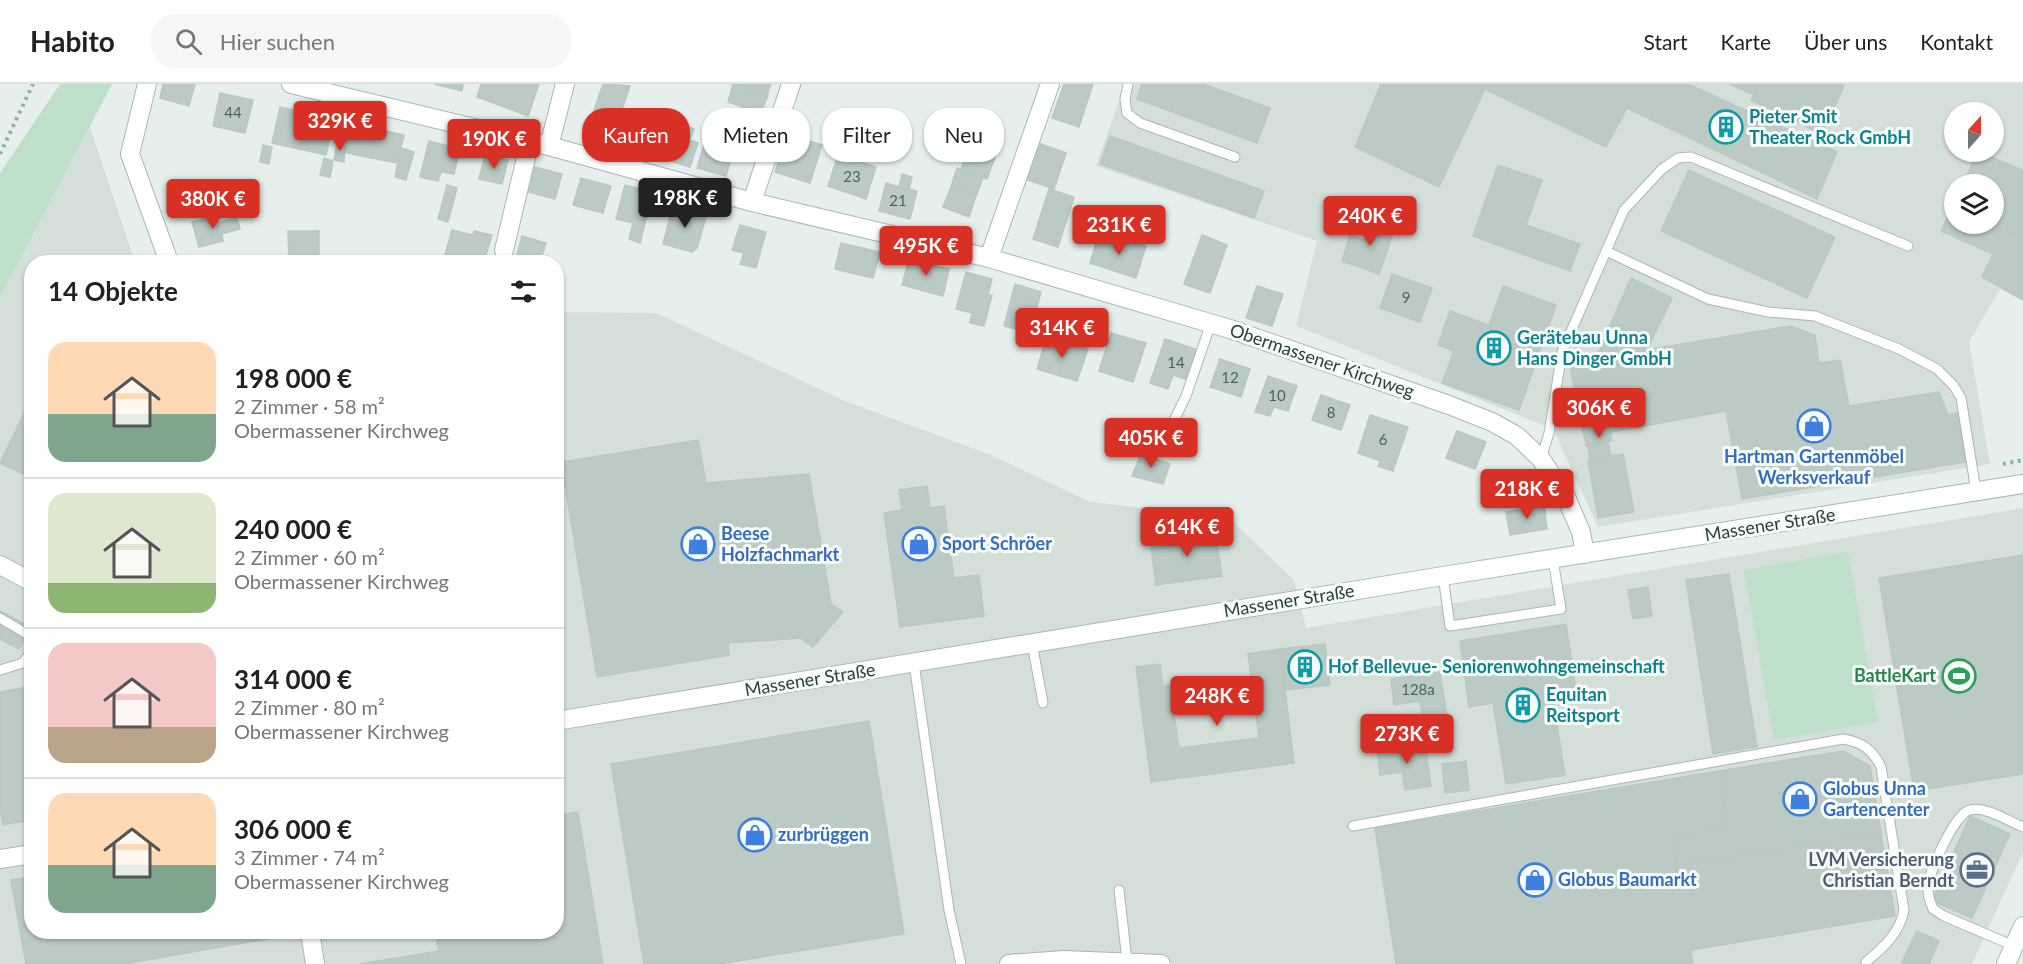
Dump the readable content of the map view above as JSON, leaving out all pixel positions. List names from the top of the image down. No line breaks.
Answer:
{"streets":{"street":["Obermassener Kirchweg","Massener Straße"]},"crossings":[["Obermassener Kirchweg","Massener Straße"]],"places":{"building":["Pieter Smit Theater Rock GmbH","Gerätebau Unna Hans Dinger GmbH","Hof Bellevue- Seniorenwohngemeinschaft","Equitan Reitsport"],"shop":["Hartman Gartenmöbel Werksverkauf","Beese Holzfachmarkt","Sport Schröer","Globus Unna Gartencenter","zurbrüggen","Globus Baumarkt"],"sports":["BattleKart"],"office":["LVM Versicherung Christian Berndt"]},"house_numbers":["44","23","21","9","14","12","10","8","6","128a"],"north":"top","page":{"header":"Habito","search":"Hier suchen","nav":["Start","Karte","Über uns","Kontakt"],"price":["329K €","190K €","198K €","380K €","240K €","231K €","495K €","314K €","306K €","405K €","218K €","614K €","248K €","273K €"],"chip":["Kaufen","Mieten","Filter","Neu"],"heading":"14 Objekte","list":[{"name":"198 000 €","note":"2 Zimmer · 58 m² · Obermassener Kirchweg"},{"name":"240 000 €","note":"2 Zimmer · 60 m² · Obermassener Kirchweg"},{"name":"314 000 €","note":"2 Zimmer · 80 m² · Obermassener Kirchweg"},{"name":"306 000 €","note":"3 Zimmer · 74 m² · Obermassener Kirchweg"}]}}
